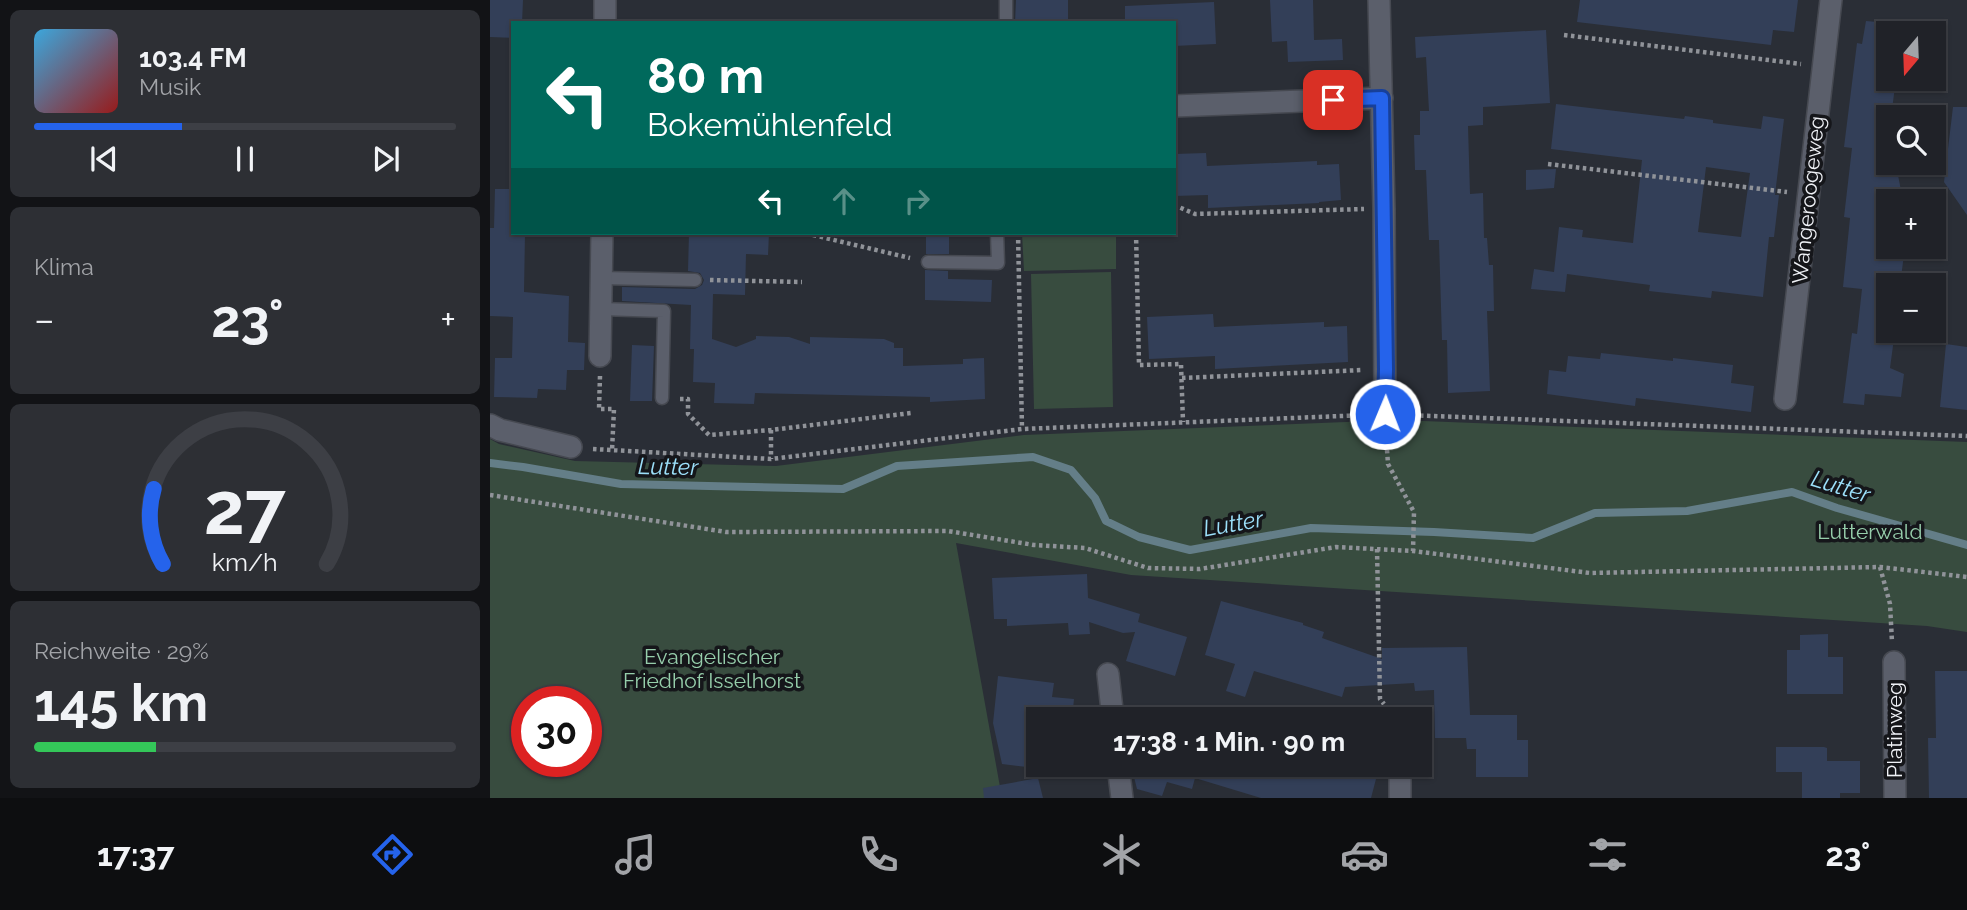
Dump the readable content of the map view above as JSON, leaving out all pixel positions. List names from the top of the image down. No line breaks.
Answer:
{"streets":{"street":["Wangeroogeweg","Platinweg"]},"water":["Lutter"],"parks":["Lutterwald","Evangelischer Friedhof Isselhorst"],"north":"bottom","page":{"map_buttons":["+","−"],"turn":["80 m","Bokemühlenfeld"],"song":["103.4 FM","Musik"],"tile":["Klima",["Reichweite · 29%","145 km"]],"heat":["−","23°","+"],"limit":"30","trip":"17:38 · 1 Min. · 90 m","tabs":["17:37","23°"],"gauge":["27","km/h"]}}
